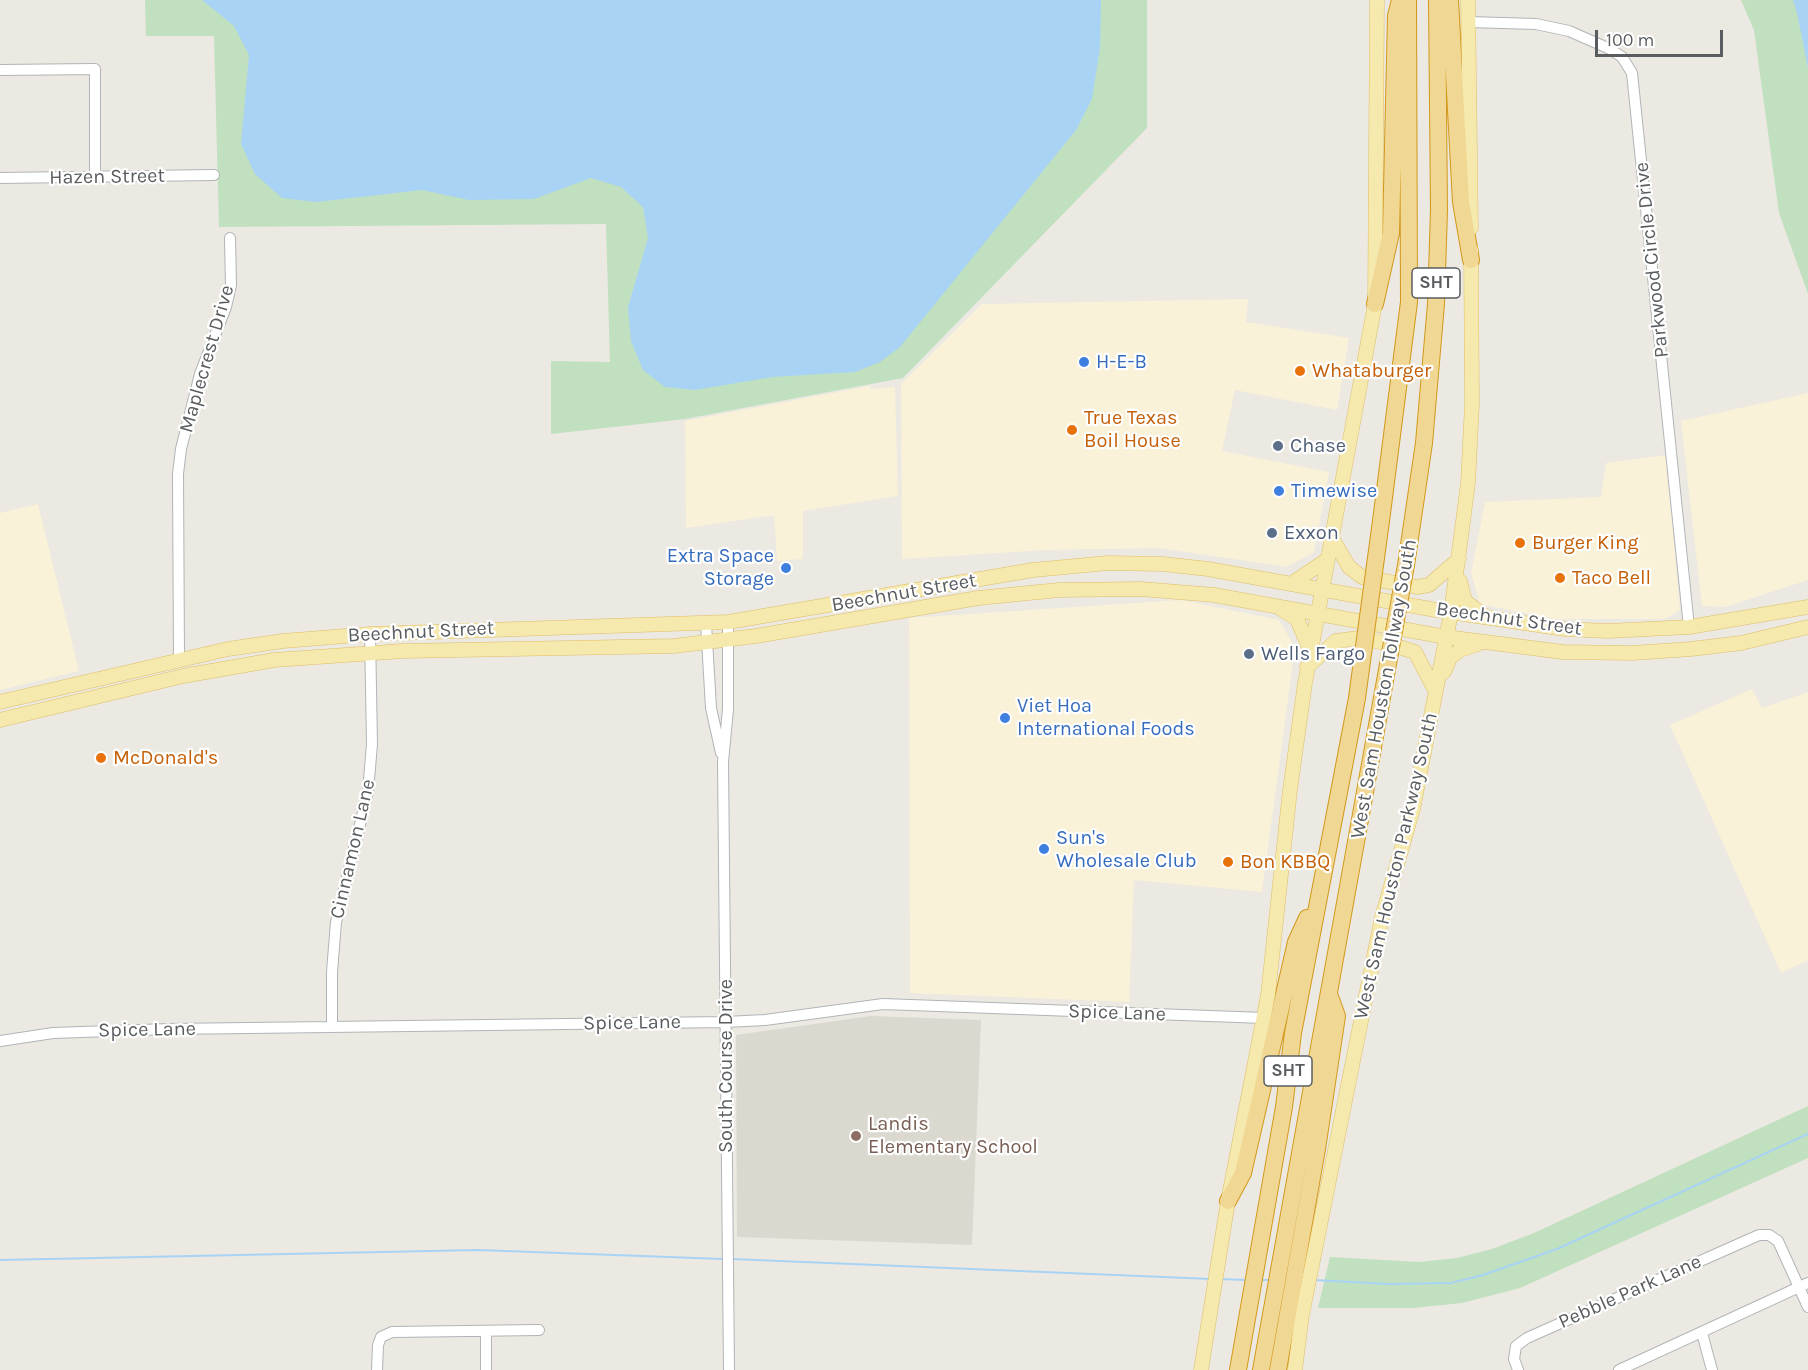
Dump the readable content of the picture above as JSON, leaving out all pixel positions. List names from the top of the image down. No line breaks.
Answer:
{"streets":{"highway":["SHT","West Sam Houston Tollway South"],"main road":["Beechnut Street","West Sam Houston Parkway South"],"street":["Hazen Street","Parkwood Circle Drive","Maplecrest Drive","Cinnamon Lane","Spice Lane","South Course Drive","Pebble Park Lane"]},"crossings":[["Parkwood Circle Drive","Beechnut Street"],["Parkwood Circle Drive","West Sam Houston Parkway South"],["Maplecrest Drive","Beechnut Street"],["Beechnut Street","Cinnamon Lane"],["Beechnut Street","West Sam Houston Parkway South"],["Beechnut Street","South Course Drive"],["Cinnamon Lane","Spice Lane"],["Spice Lane","South Course Drive"]],"places":["H-E-B","Whataburger","True Texas Boil House","Chase","Timewise","Exxon","Burger King","Extra Space Storage","Taco Bell","Wells Fargo","Viet Hoa International Foods","McDonald's","Sun's Wholesale Club","Bon KBBQ","Landis Elementary School"],"scale_bar":"100 m"}
